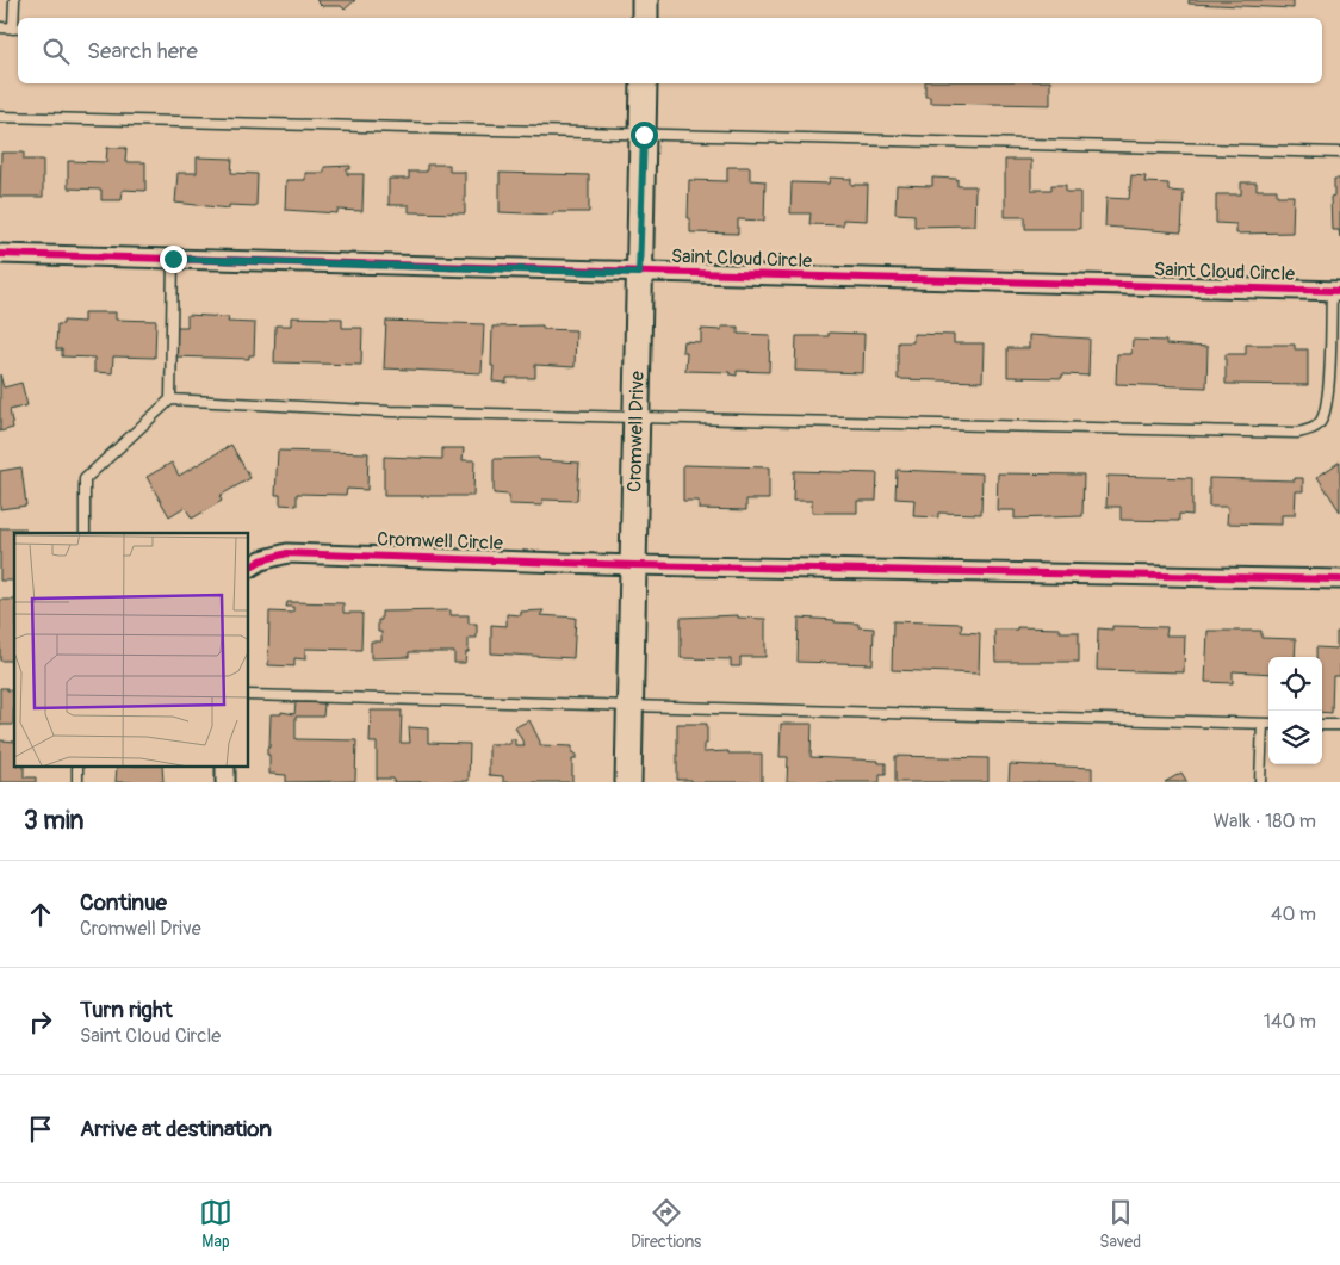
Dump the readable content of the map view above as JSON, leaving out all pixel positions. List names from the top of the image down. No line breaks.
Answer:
{"streets":{"street":["Saint Cloud Circle","Cromwell Drive","Cromwell Circle"]},"crossings":[["Saint Cloud Circle","Cromwell Drive"],["Cromwell Drive","Cromwell Circle"]],"page":{"search":"Search here","heading":["3 min","Walk · 180 m"],"list":[["Continue","Cromwell Drive","40 m"],["Turn right","Saint Cloud Circle","140 m"],"Arrive at destination"],"nav":["Map","Directions","Saved"]}}
